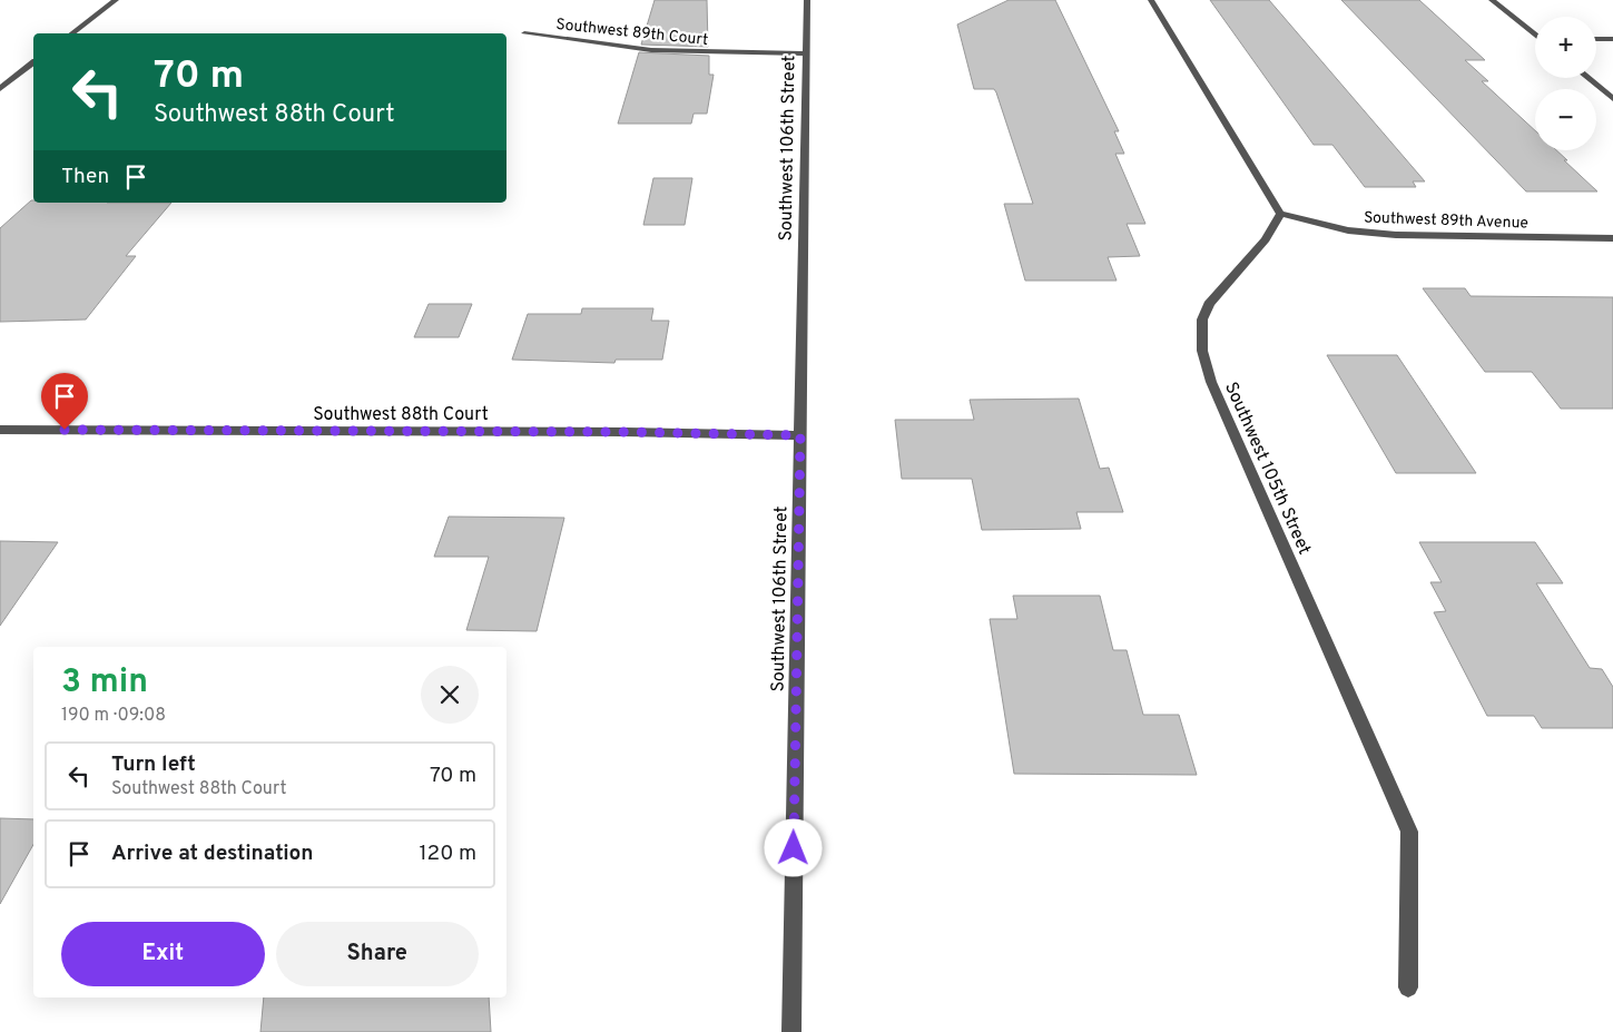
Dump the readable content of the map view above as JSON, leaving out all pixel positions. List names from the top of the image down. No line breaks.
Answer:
{"streets":{"street":["Southwest 89th Court","Southwest 106th Street","Southwest 89th Avenue","Southwest 88th Court","Southwest 105th Street"]},"crossings":[["Southwest 89th Court","Southwest 106th Street"],["Southwest 106th Street","Southwest 88th Court"],["Southwest 89th Avenue","Southwest 105th Street"]],"page":{"map_buttons":["+","−"],"turn":["70 m","Southwest 88th Court"],"then":"Then","heading":["3 min","190 m · 09:08"],"list":[{"name":"Turn left","note":"Southwest 88th Court","value":"70 m"},{"name":"Arrive at destination","value":"120 m"}],"buttons":["Exit","Share"]}}
